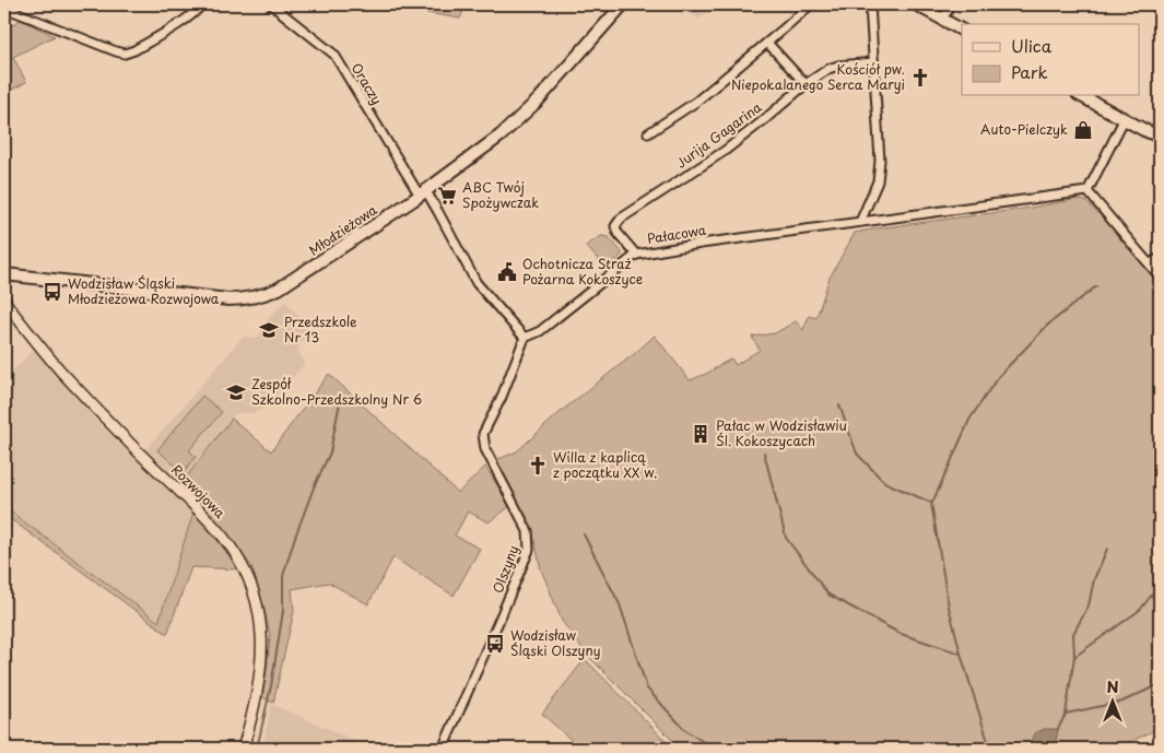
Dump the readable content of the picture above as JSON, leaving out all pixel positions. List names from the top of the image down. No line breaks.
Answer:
{"streets":{"main road":["Młodzieżowa"],"street":["Oraczy","Jurija Gagarina","Pałacowa","Rozwojowa","Olszyny"]},"crossings":[["Oraczy","Młodzieżowa"],["Oraczy","Pałacowa"],["Oraczy","Olszyny"],["Jurija Gagarina","Pałacowa"],["Pałacowa","Olszyny"]],"places":{"church":["Kościół pw. Niepokalanego Serca Maryi","Willa z kaplicą z początku XX w."],"shop":["Auto-Pielczyk"],"supermarket":["ABC Twój Spożywczak"],"public building":["Ochotnicza Straż Pożarna Kokoszyce"],"bus stop":["Wodzisław Śląski Młodzieżowa Rozwojowa","Wodzisław Śląski Olszyny"],"school or university":["Przedszkole Nr 13","Zespół Szkolno-Przedszkolny Nr 6"],"building":["Pałac w Wodzisławiu Śl. Kokoszycach"]},"legend":["Ulica","Park"],"north":"top"}
